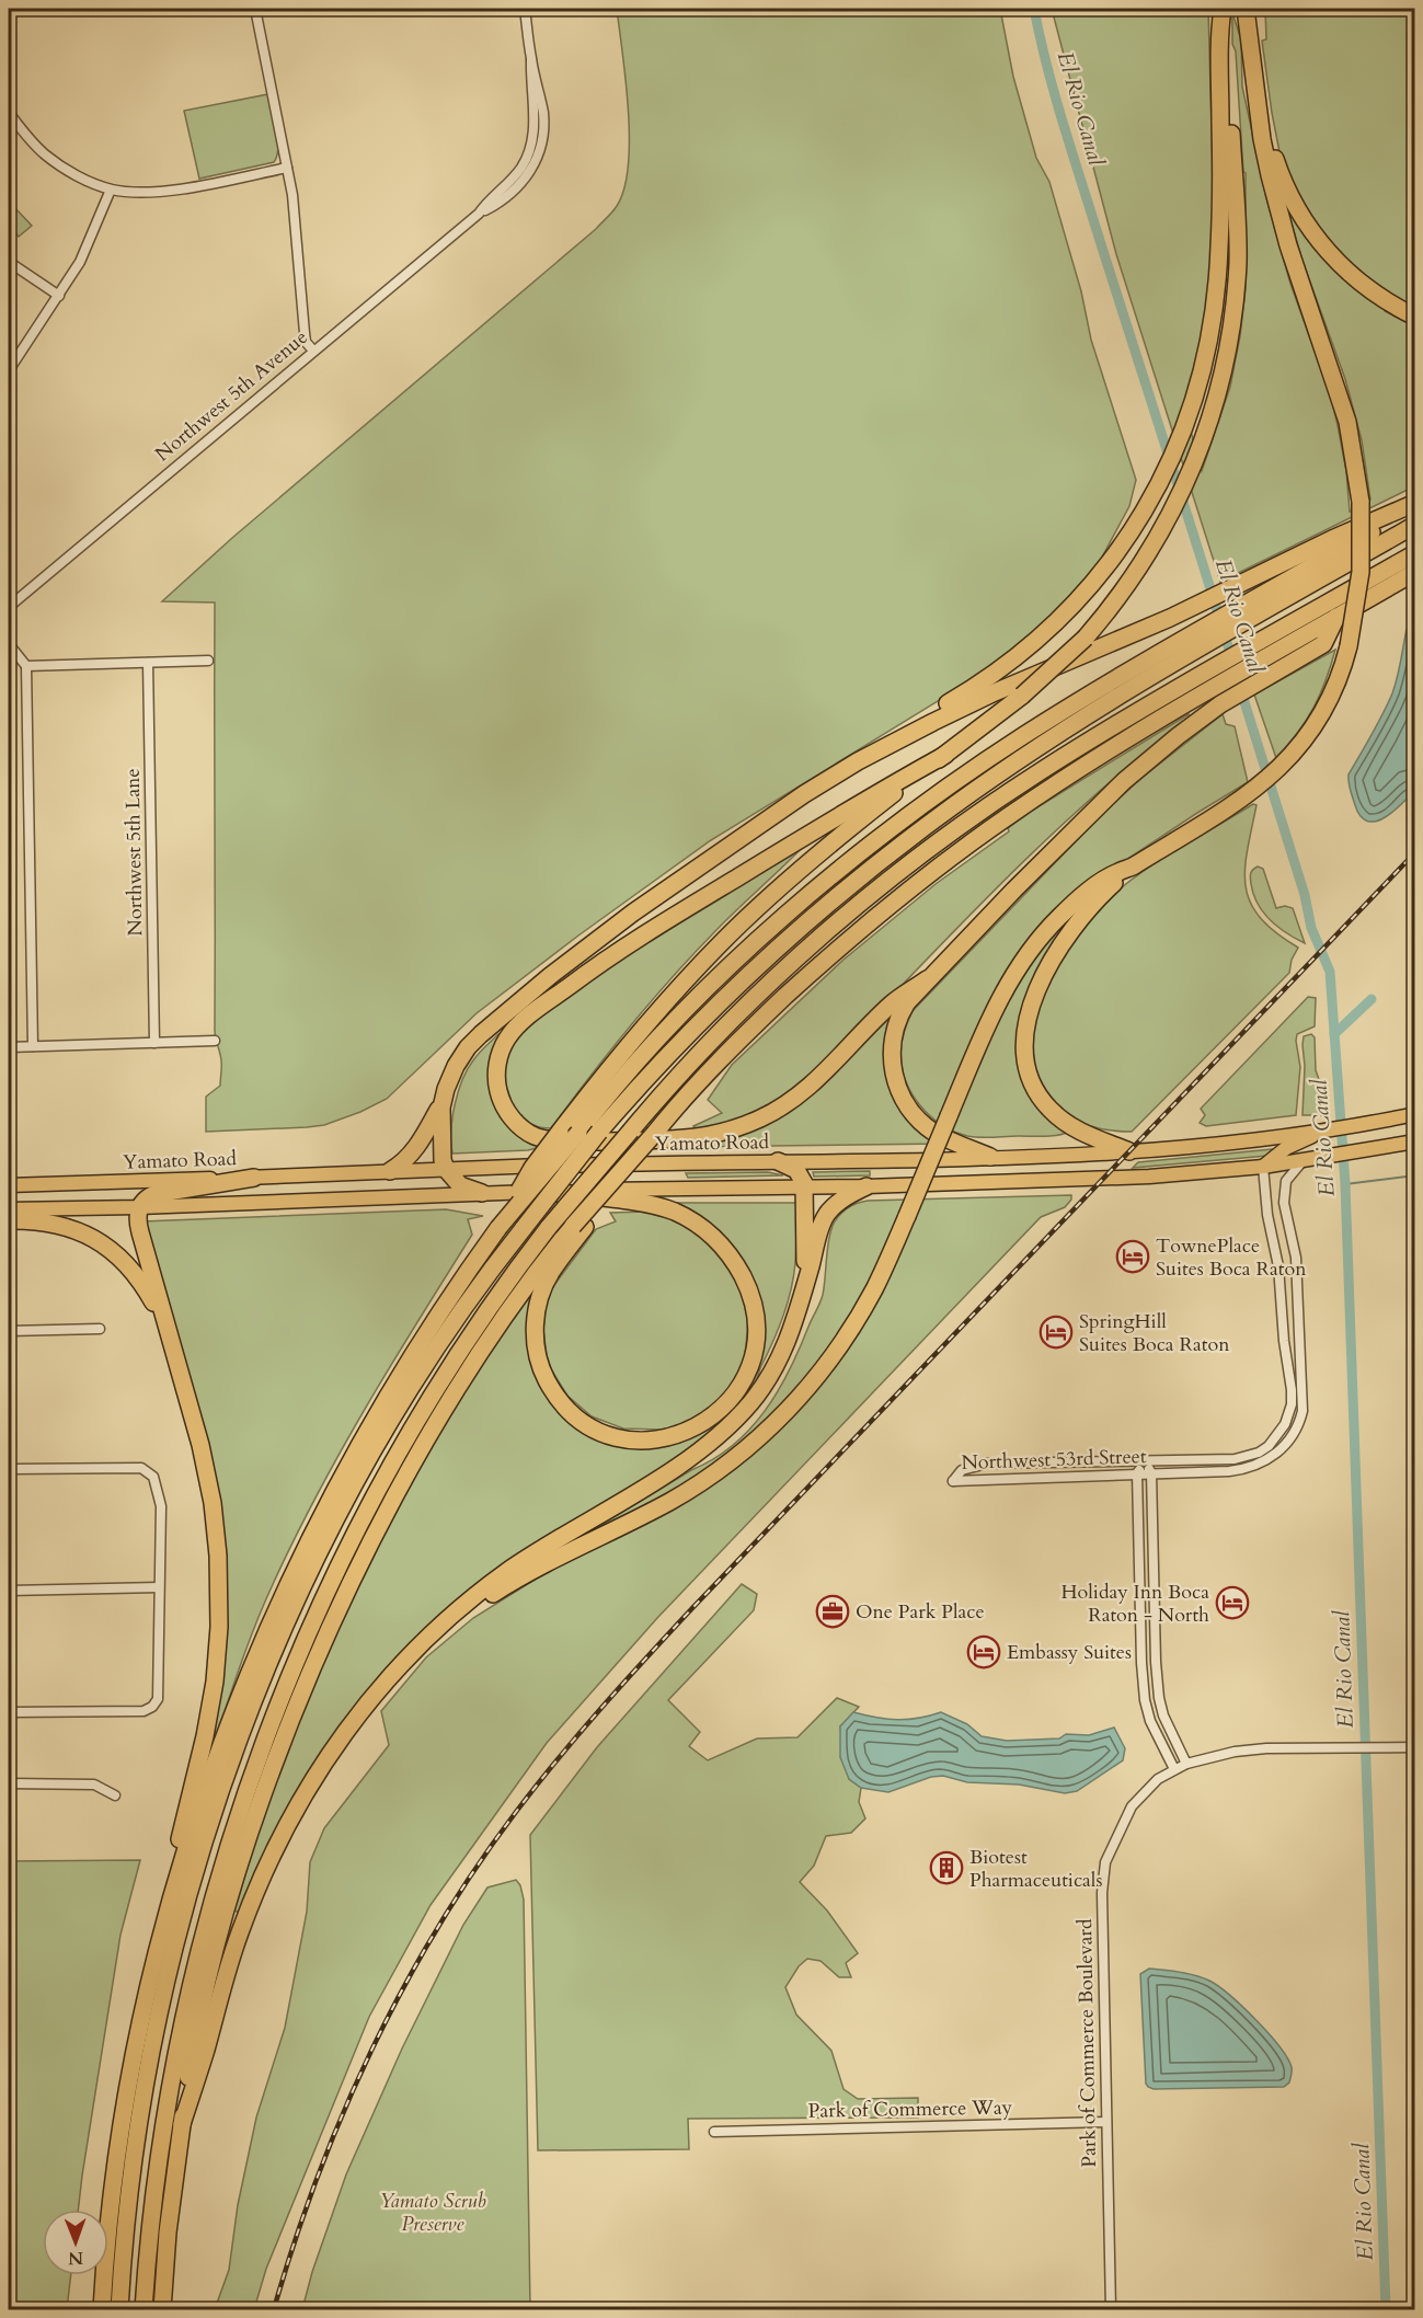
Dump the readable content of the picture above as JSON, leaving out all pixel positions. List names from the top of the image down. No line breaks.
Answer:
{"streets":{"main road":["Yamato Road"],"street":["Northwest 5th Avenue","Northwest 5th Lane","Northwest 53rd Street","Park of Commerce Boulevard","Park of Commerce Way"]},"crossings":[["Park of Commerce Boulevard","Park of Commerce Way"]],"water":["El Rio Canal"],"parks":["Yamato Scrub Preserve"],"places":{"hotel":["TownePlace Suites Boca Raton","SpringHill Suites Boca Raton","Holiday Inn Boca Raton - North","Embassy Suites"],"office":["One Park Place"],"building":["Biotest Pharmaceuticals"]},"north":"bottom"}
